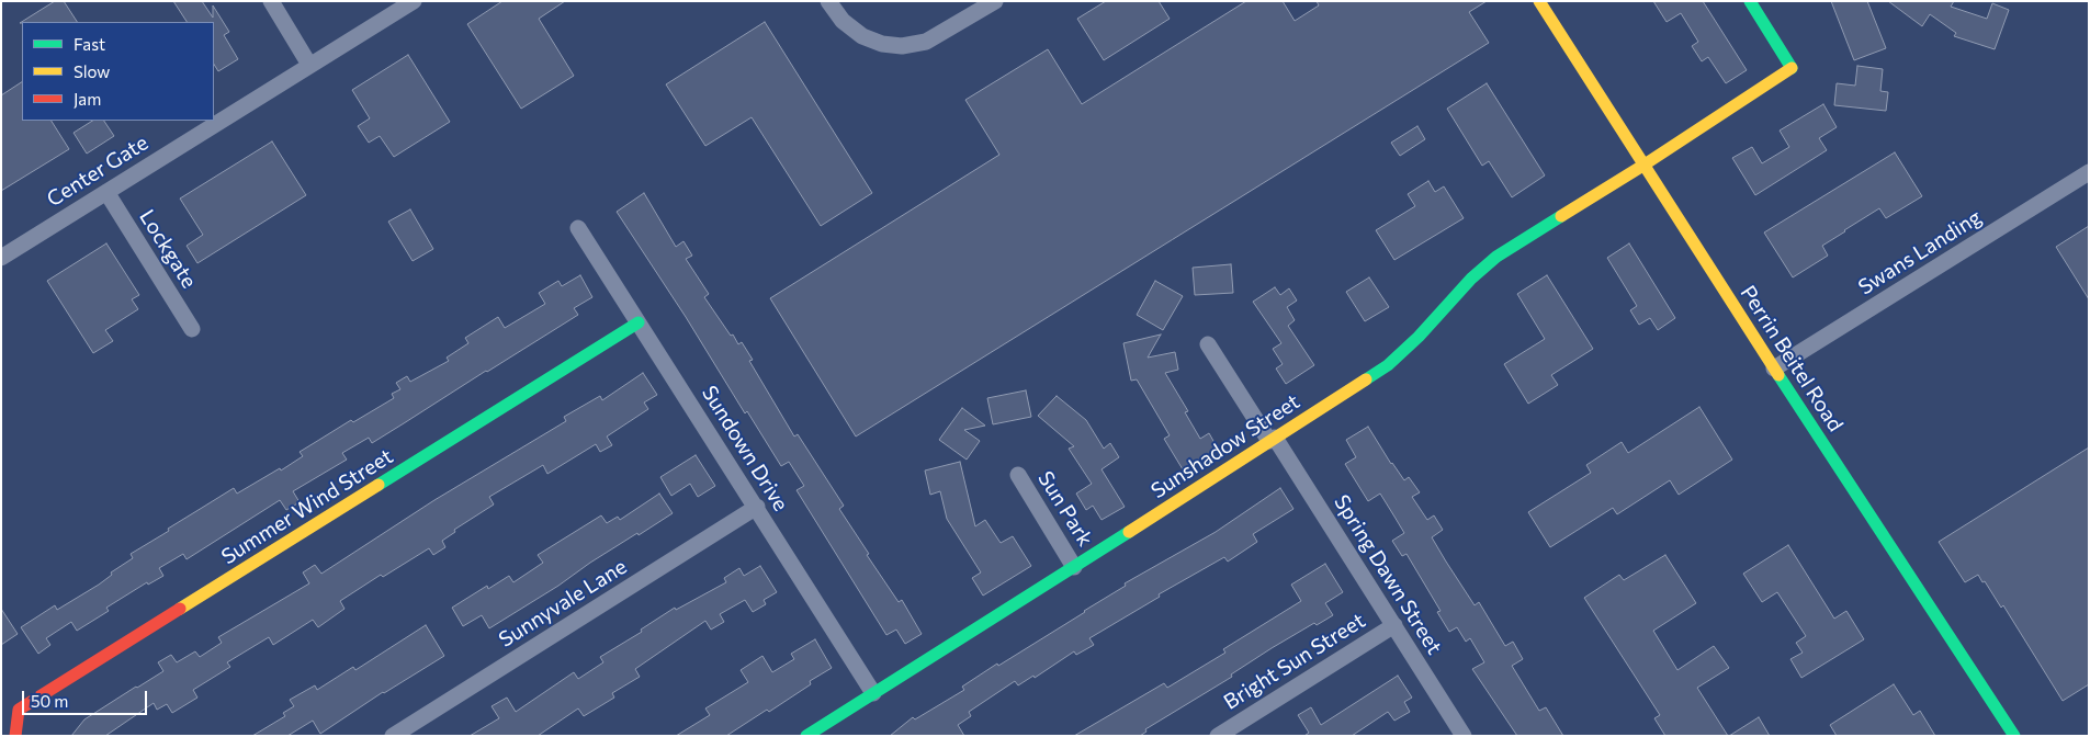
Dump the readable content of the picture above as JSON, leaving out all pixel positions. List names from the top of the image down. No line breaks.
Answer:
{"streets":{"street":["Center Gate","Lockgate","Swans Landing","Perrin Beitel Road","Sunshadow Street","Sundown Drive","Summer Wind Street","Sun Park","Spring Dawn Street","Sunnyvale Lane","Bright Sun Street"]},"crossings":[["Center Gate","Lockgate"],["Swans Landing","Perrin Beitel Road"],["Perrin Beitel Road","Sunshadow Street"],["Sunshadow Street","Sundown Drive"],["Sunshadow Street","Sun Park"],["Sunshadow Street","Spring Dawn Street"],["Sundown Drive","Summer Wind Street"],["Sundown Drive","Sunnyvale Lane"],["Spring Dawn Street","Bright Sun Street"]],"legend":["Fast","Slow","Jam"],"scale_bar":"50 m"}
